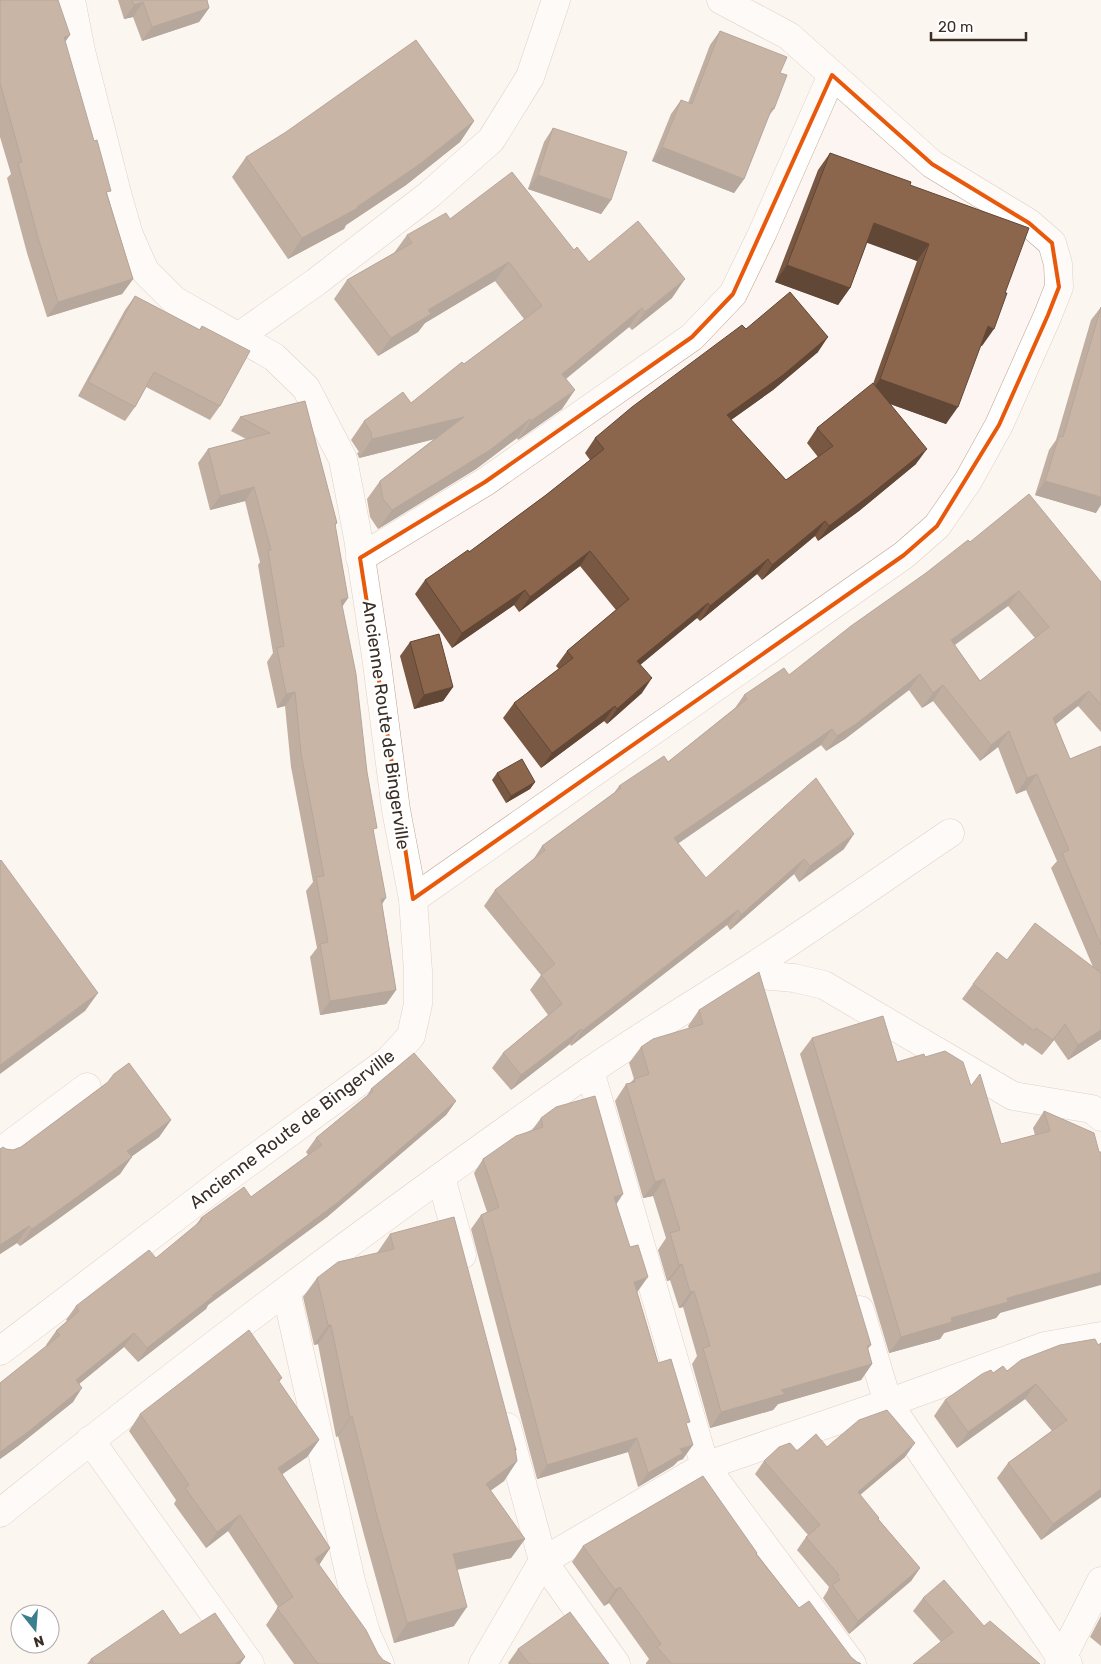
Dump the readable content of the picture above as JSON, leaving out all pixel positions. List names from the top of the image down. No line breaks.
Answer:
{"streets":{"street":["Ancienne Route de Bingerville"]},"scale_bar":"20 m","north":"bottom"}
